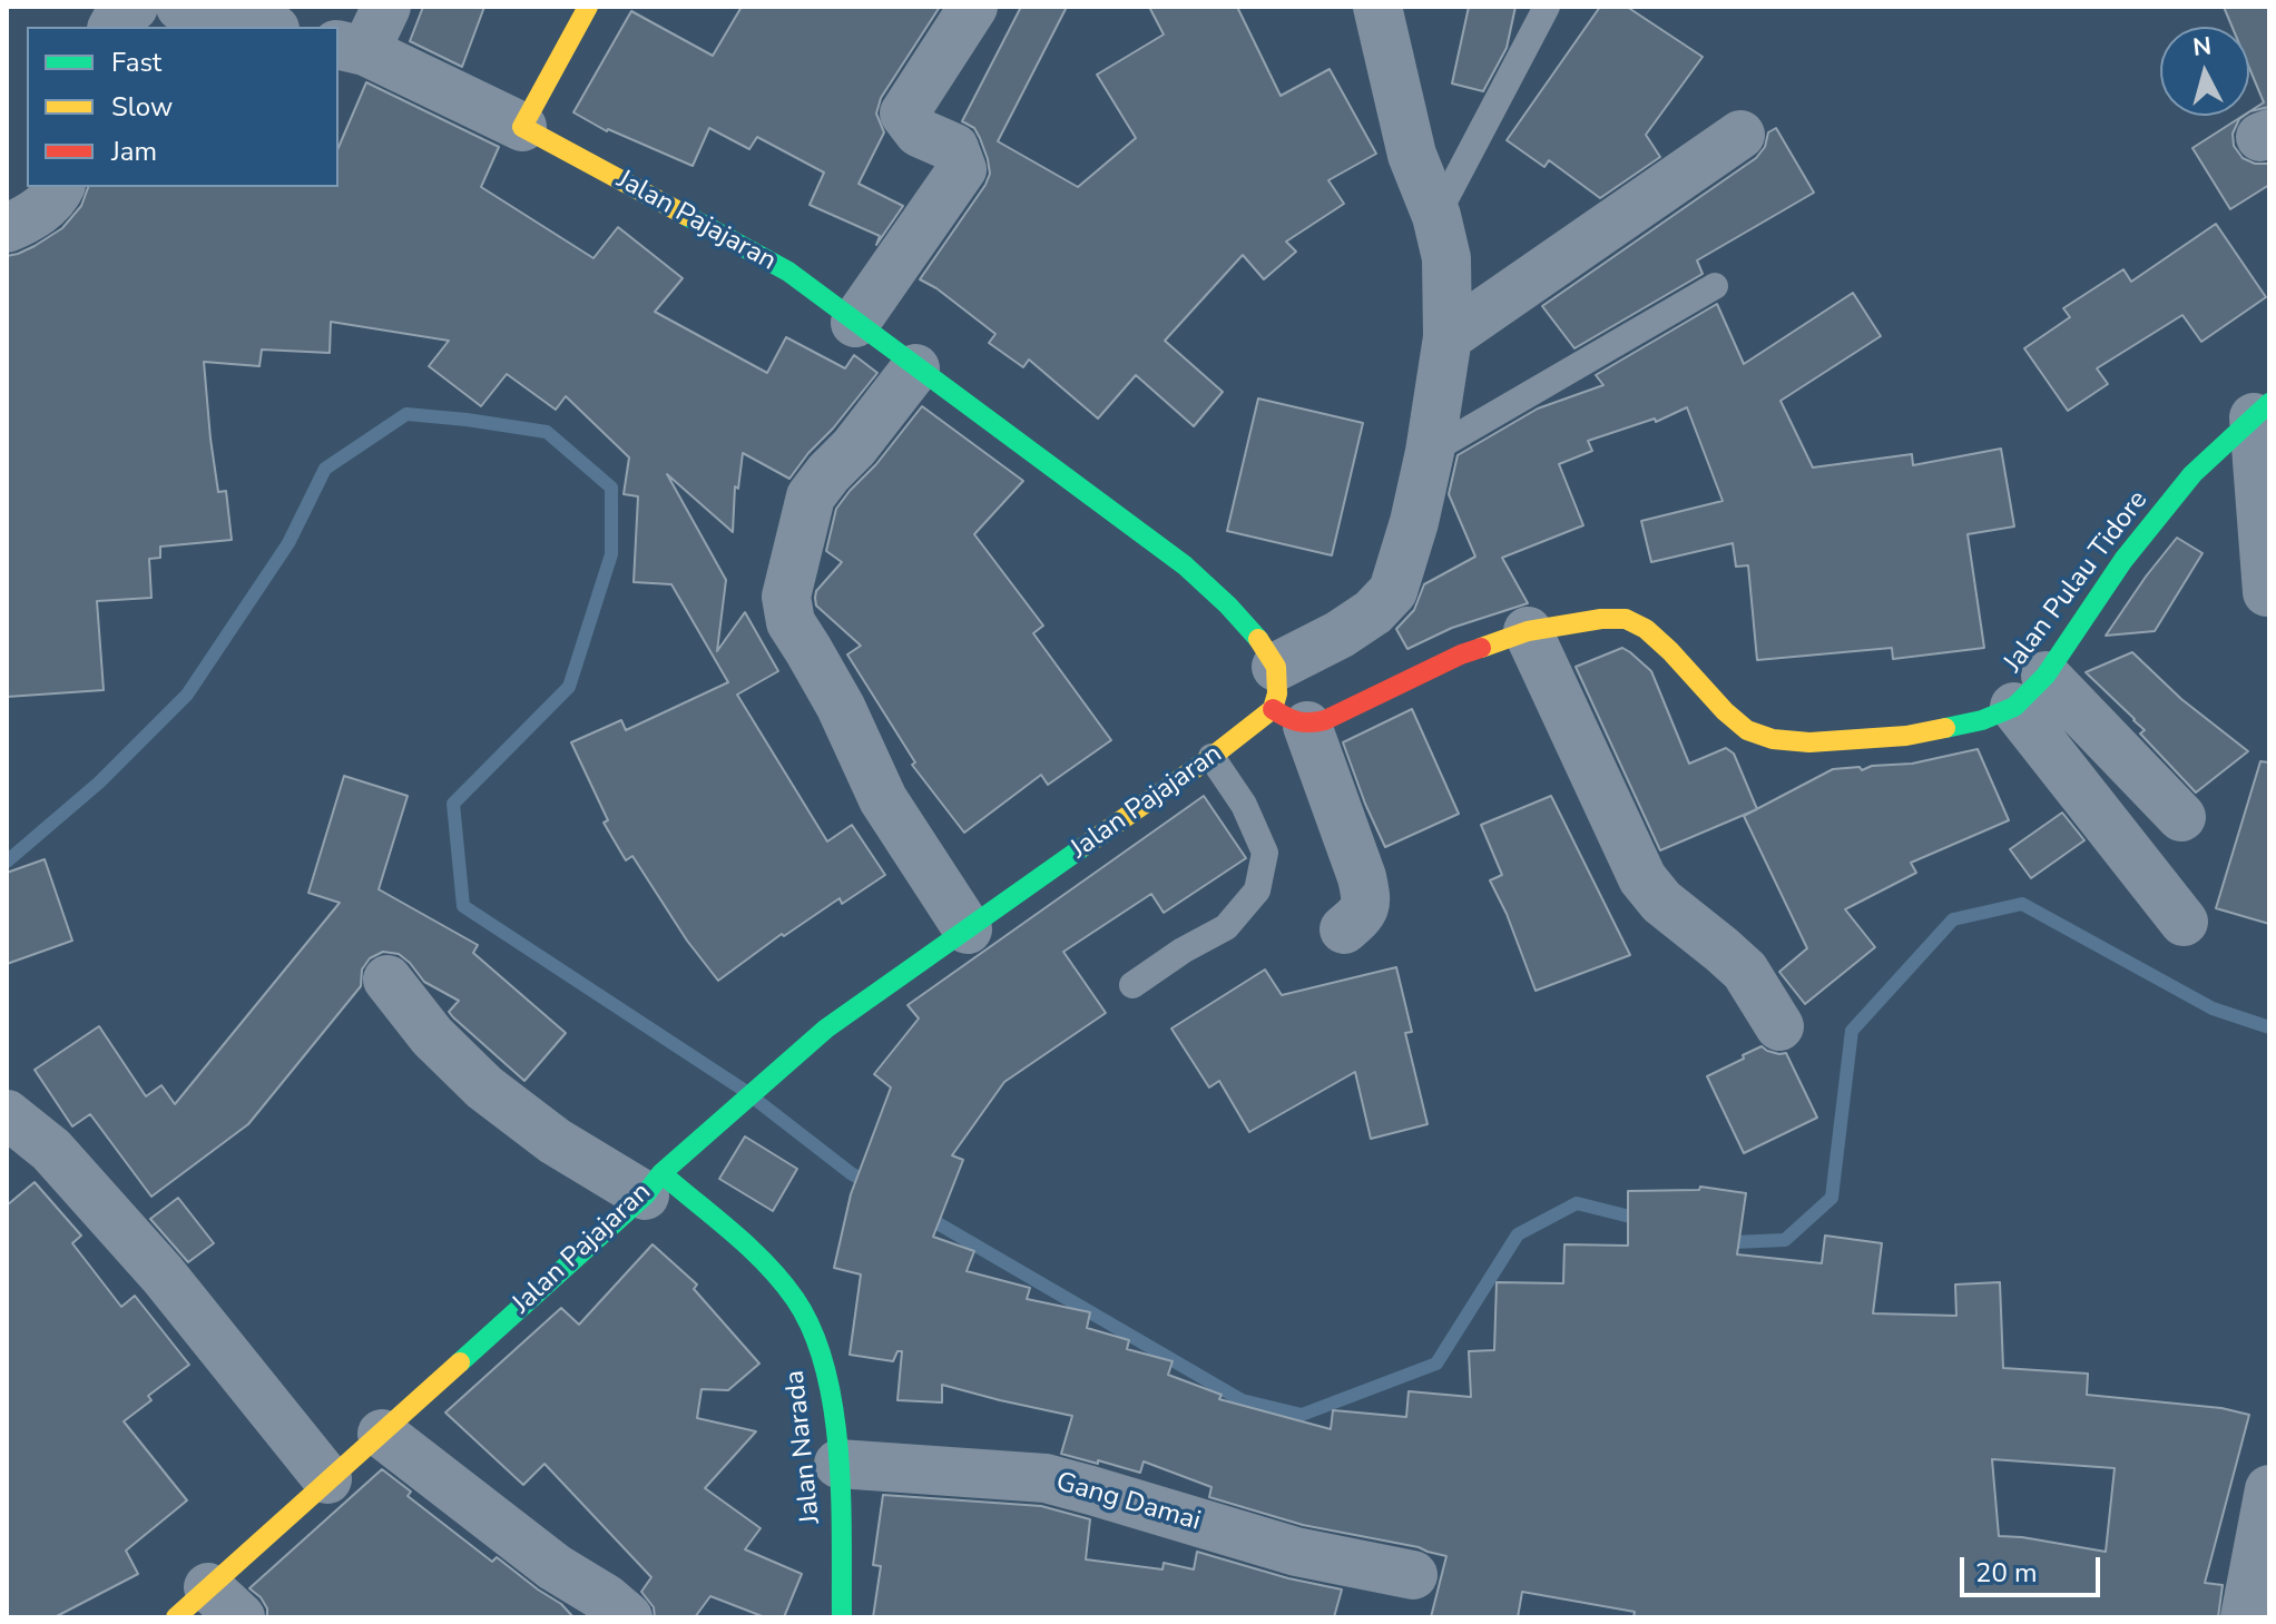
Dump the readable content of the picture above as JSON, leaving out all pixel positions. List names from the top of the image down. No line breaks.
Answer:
{"streets":{"main road":["Jalan Pajajaran","Jalan Pulau Tidore","Jalan Narada"],"street":["Gang Damai"]},"crossings":[["Jalan Pajajaran","Jalan Pulau Tidore"],["Jalan Pajajaran","Jalan Narada"],["Jalan Narada","Gang Damai"]],"legend":["Fast","Slow","Jam"],"scale_bar":"20 m","north":"top"}
